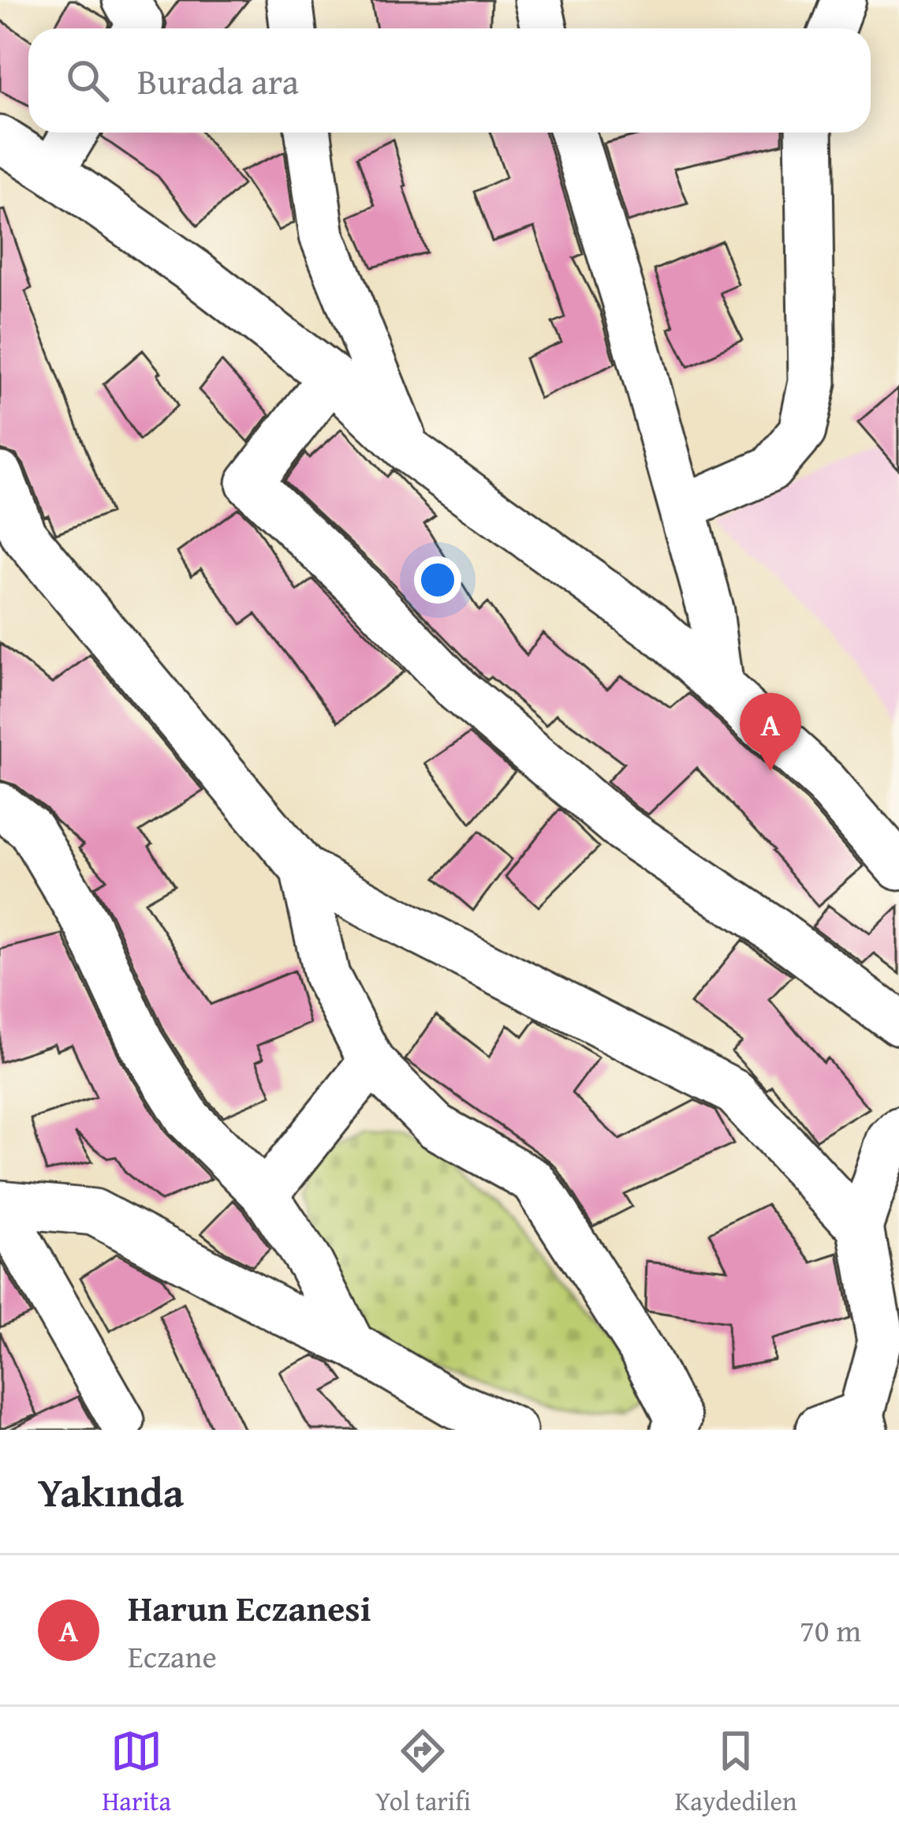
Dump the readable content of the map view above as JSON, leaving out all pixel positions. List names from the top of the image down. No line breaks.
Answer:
{"page":{"search":"Burada ara","pins":"A","heading":"Yakında","list":[{"mark":"A","name":"Harun Eczanesi","note":"Eczane","value":"70 m"}],"nav":["Harita","Yol tarifi","Kaydedilen"]}}
